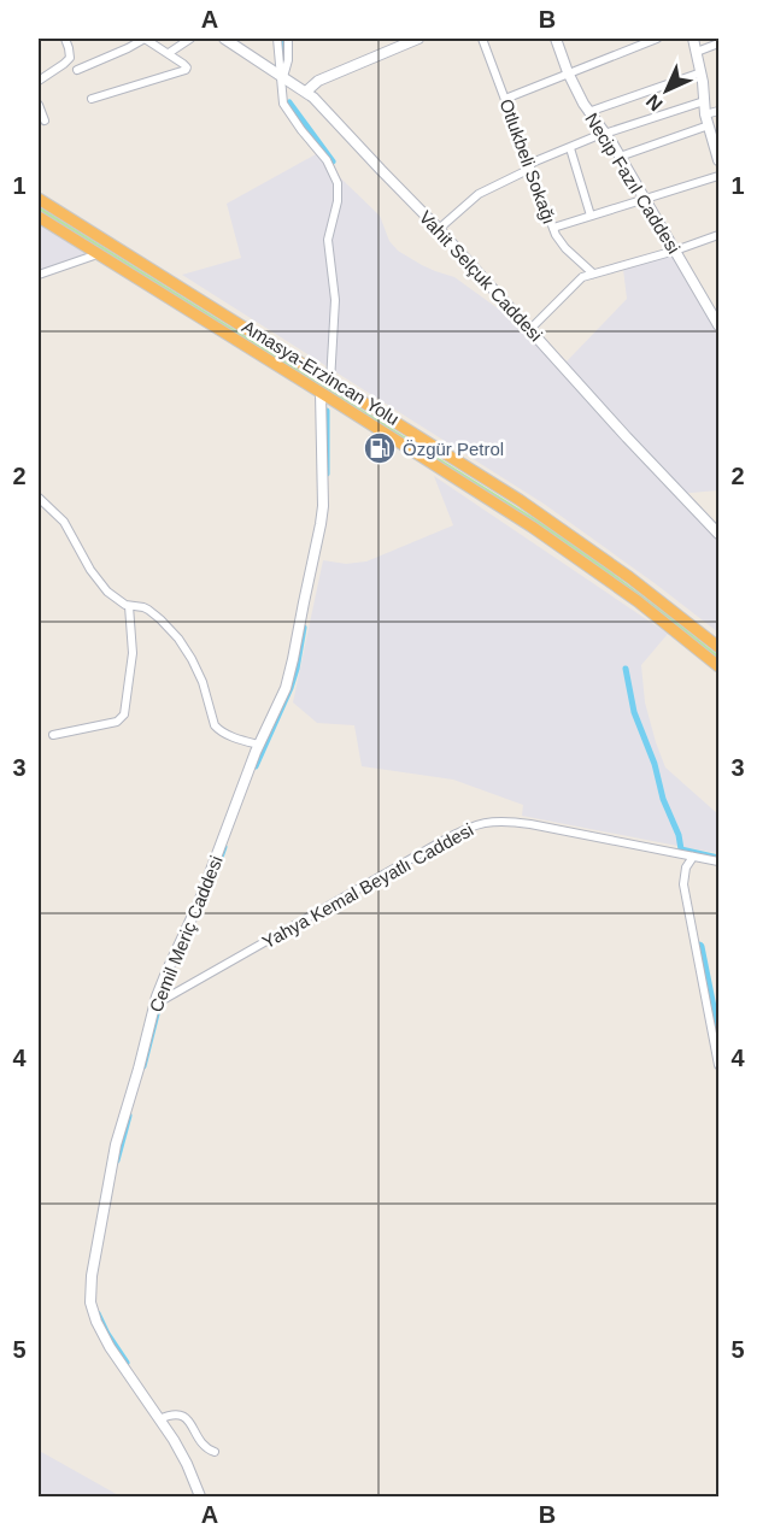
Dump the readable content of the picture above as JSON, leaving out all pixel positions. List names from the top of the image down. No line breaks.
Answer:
{"streets":{"highway":["Amasya-Erzincan Yolu"],"street":["Otlukbeli Sokağı","Necip Fazıl Caddesi","Vahit Selçuk Caddesi","Yahya Kemal Beyatlı Caddesi","Cemil Meriç Caddesi"]},"crossings":[["Amasya-Erzincan Yolu","Cemil Meriç Caddesi"],["Yahya Kemal Beyatlı Caddesi","Cemil Meriç Caddesi"]],"places":{"fuel station":["Özgür Petrol"]},"north":"bottom left","grid":{"columns":["A","B"],"rows":["1","2","3","4","5"]}}
